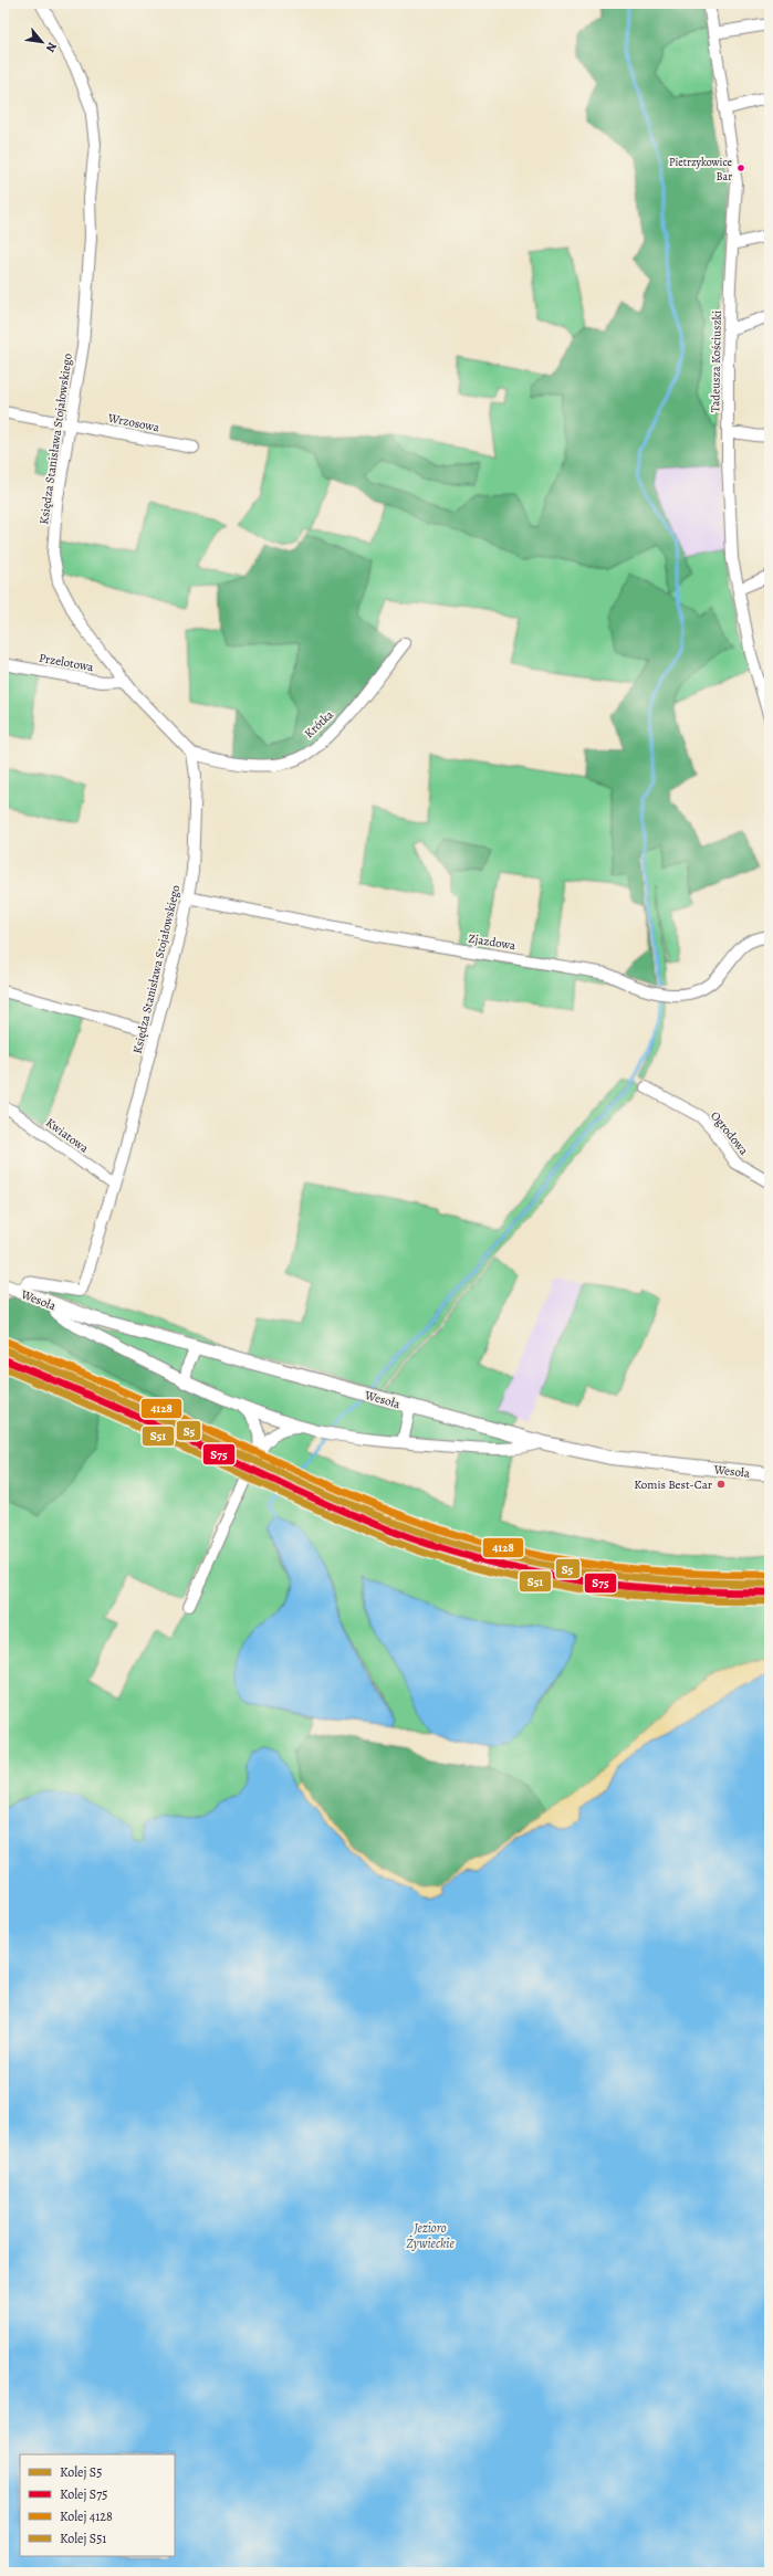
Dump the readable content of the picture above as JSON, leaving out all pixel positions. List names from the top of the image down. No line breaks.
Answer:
{"streets":{"main road":["Wesoła"],"street":["Tadeusza Kościuszki","Wrzosowa","Księdza Stanisława Stojałowskiego","Przelotowa","Krótka","Zjazdowa","Ogrodowa","Kwiatowa"]},"crossings":[["Wrzosowa","Księdza Stanisława Stojałowskiego"],["Księdza Stanisława Stojałowskiego","Przelotowa"],["Księdza Stanisława Stojałowskiego","Krótka"],["Księdza Stanisława Stojałowskiego","Zjazdowa"],["Księdza Stanisława Stojałowskiego","Kwiatowa"],["Księdza Stanisława Stojałowskiego","Wesoła"]],"water":["Jezioro Żywieckie"],"places":["Pietrzykowice Bar","Komis Best-Car"],"lines":["rail line 4128","rail line S5","rail line S75","rail line S51"],"legend":["Kolej S5","Kolej S75","Kolej 4128","Kolej S51"],"north":"bottom right"}
